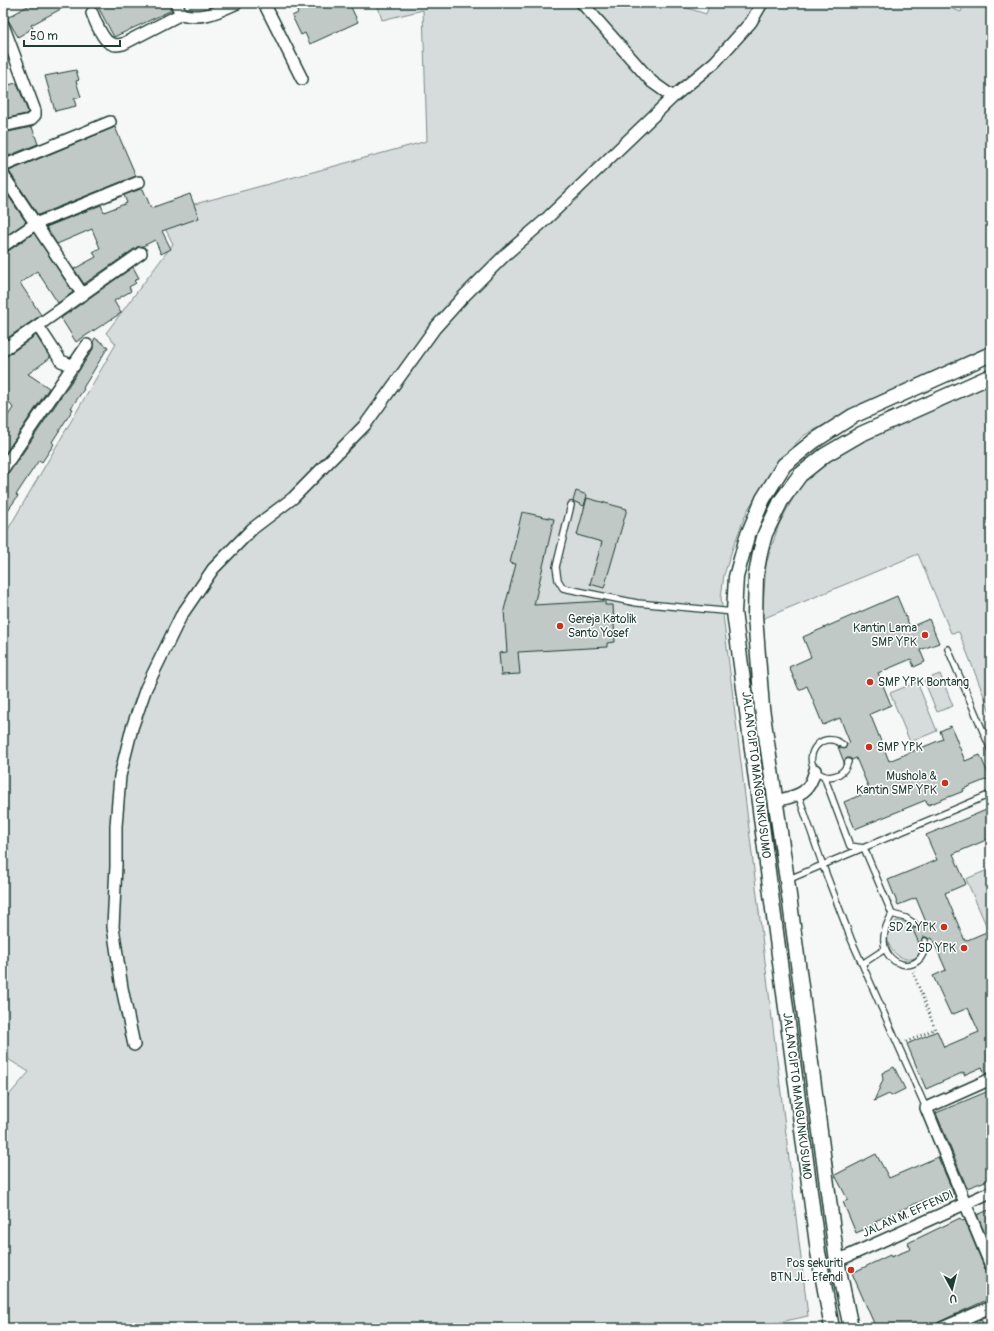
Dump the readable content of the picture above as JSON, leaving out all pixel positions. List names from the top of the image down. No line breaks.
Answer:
{"streets":{"street":["JALAN CIPTO MANGUNKUSUMO","JALAN M. EFFENDI"]},"crossings":[["JALAN CIPTO MANGUNKUSUMO","JALAN M. EFFENDI"]],"places":["Gereja Katolik Santo Yosef","Kantin Lama SMP YPK","SMP YPK Bontang","SMP YPK","Mushola & Kantin SMP YPK","SD 2 YPK","SD YPK","Pos sekuriti BTN JL. Efendi"],"scale_bar":"50 m","north":"bottom"}
